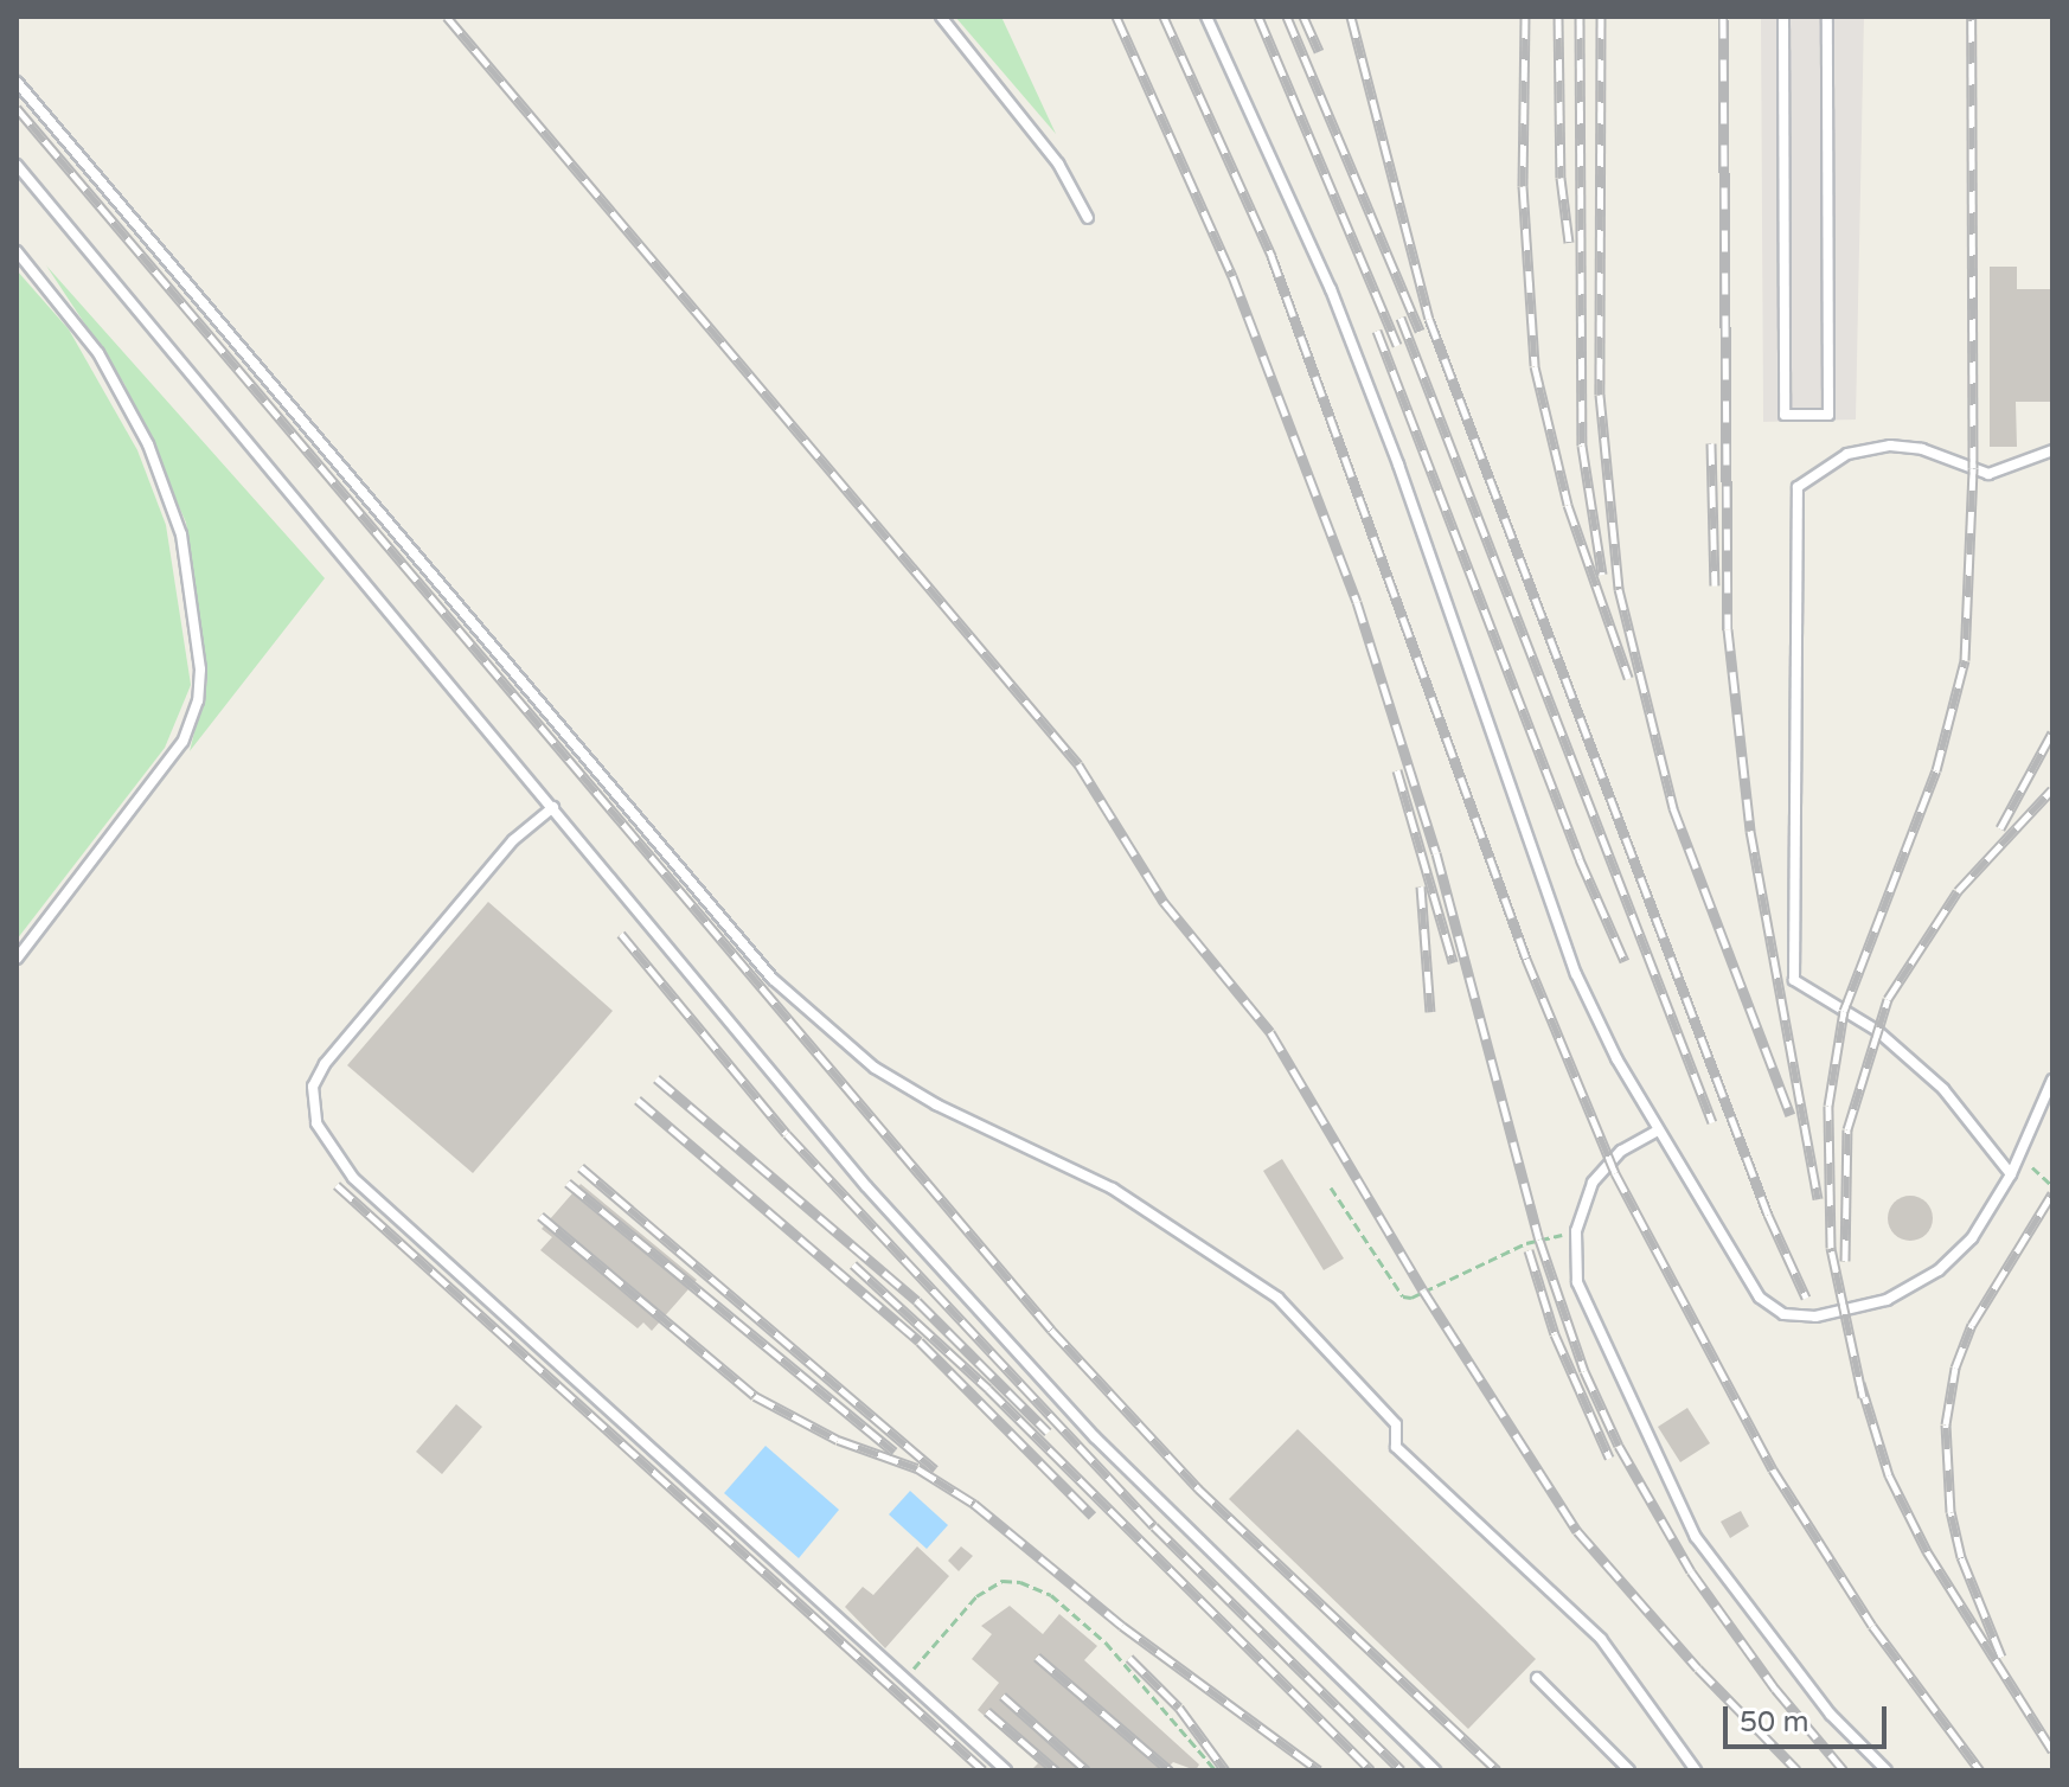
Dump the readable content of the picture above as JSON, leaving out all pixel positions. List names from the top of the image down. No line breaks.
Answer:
{"scale_bar":"50 m"}
